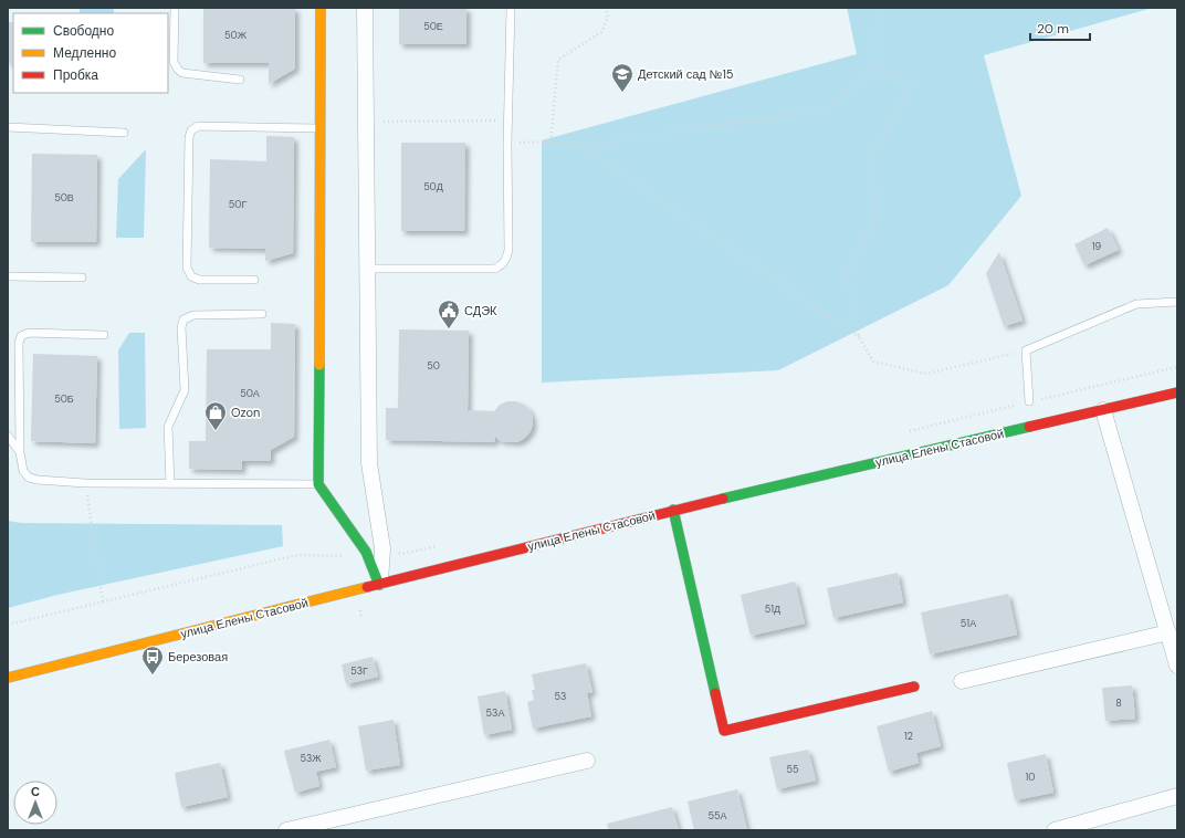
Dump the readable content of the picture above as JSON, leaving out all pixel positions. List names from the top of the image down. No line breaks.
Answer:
{"streets":{"main road":["улица Елены Стасовой"]},"places":{"school or university":["Детский сад №15"],"public building":["СДЭК"],"shop":["Ozon"],"bus stop":["Березовая"]},"house_numbers":["50Е","50Ж","50Д","50В","50Г","19","50","50А","50Б","51Д","51А","53Г","53","8","53А","12","53Ж","55","10","55А"],"legend":["Свободно","Медленно","Пробка"],"scale_bar":"20 m","north":"top"}
